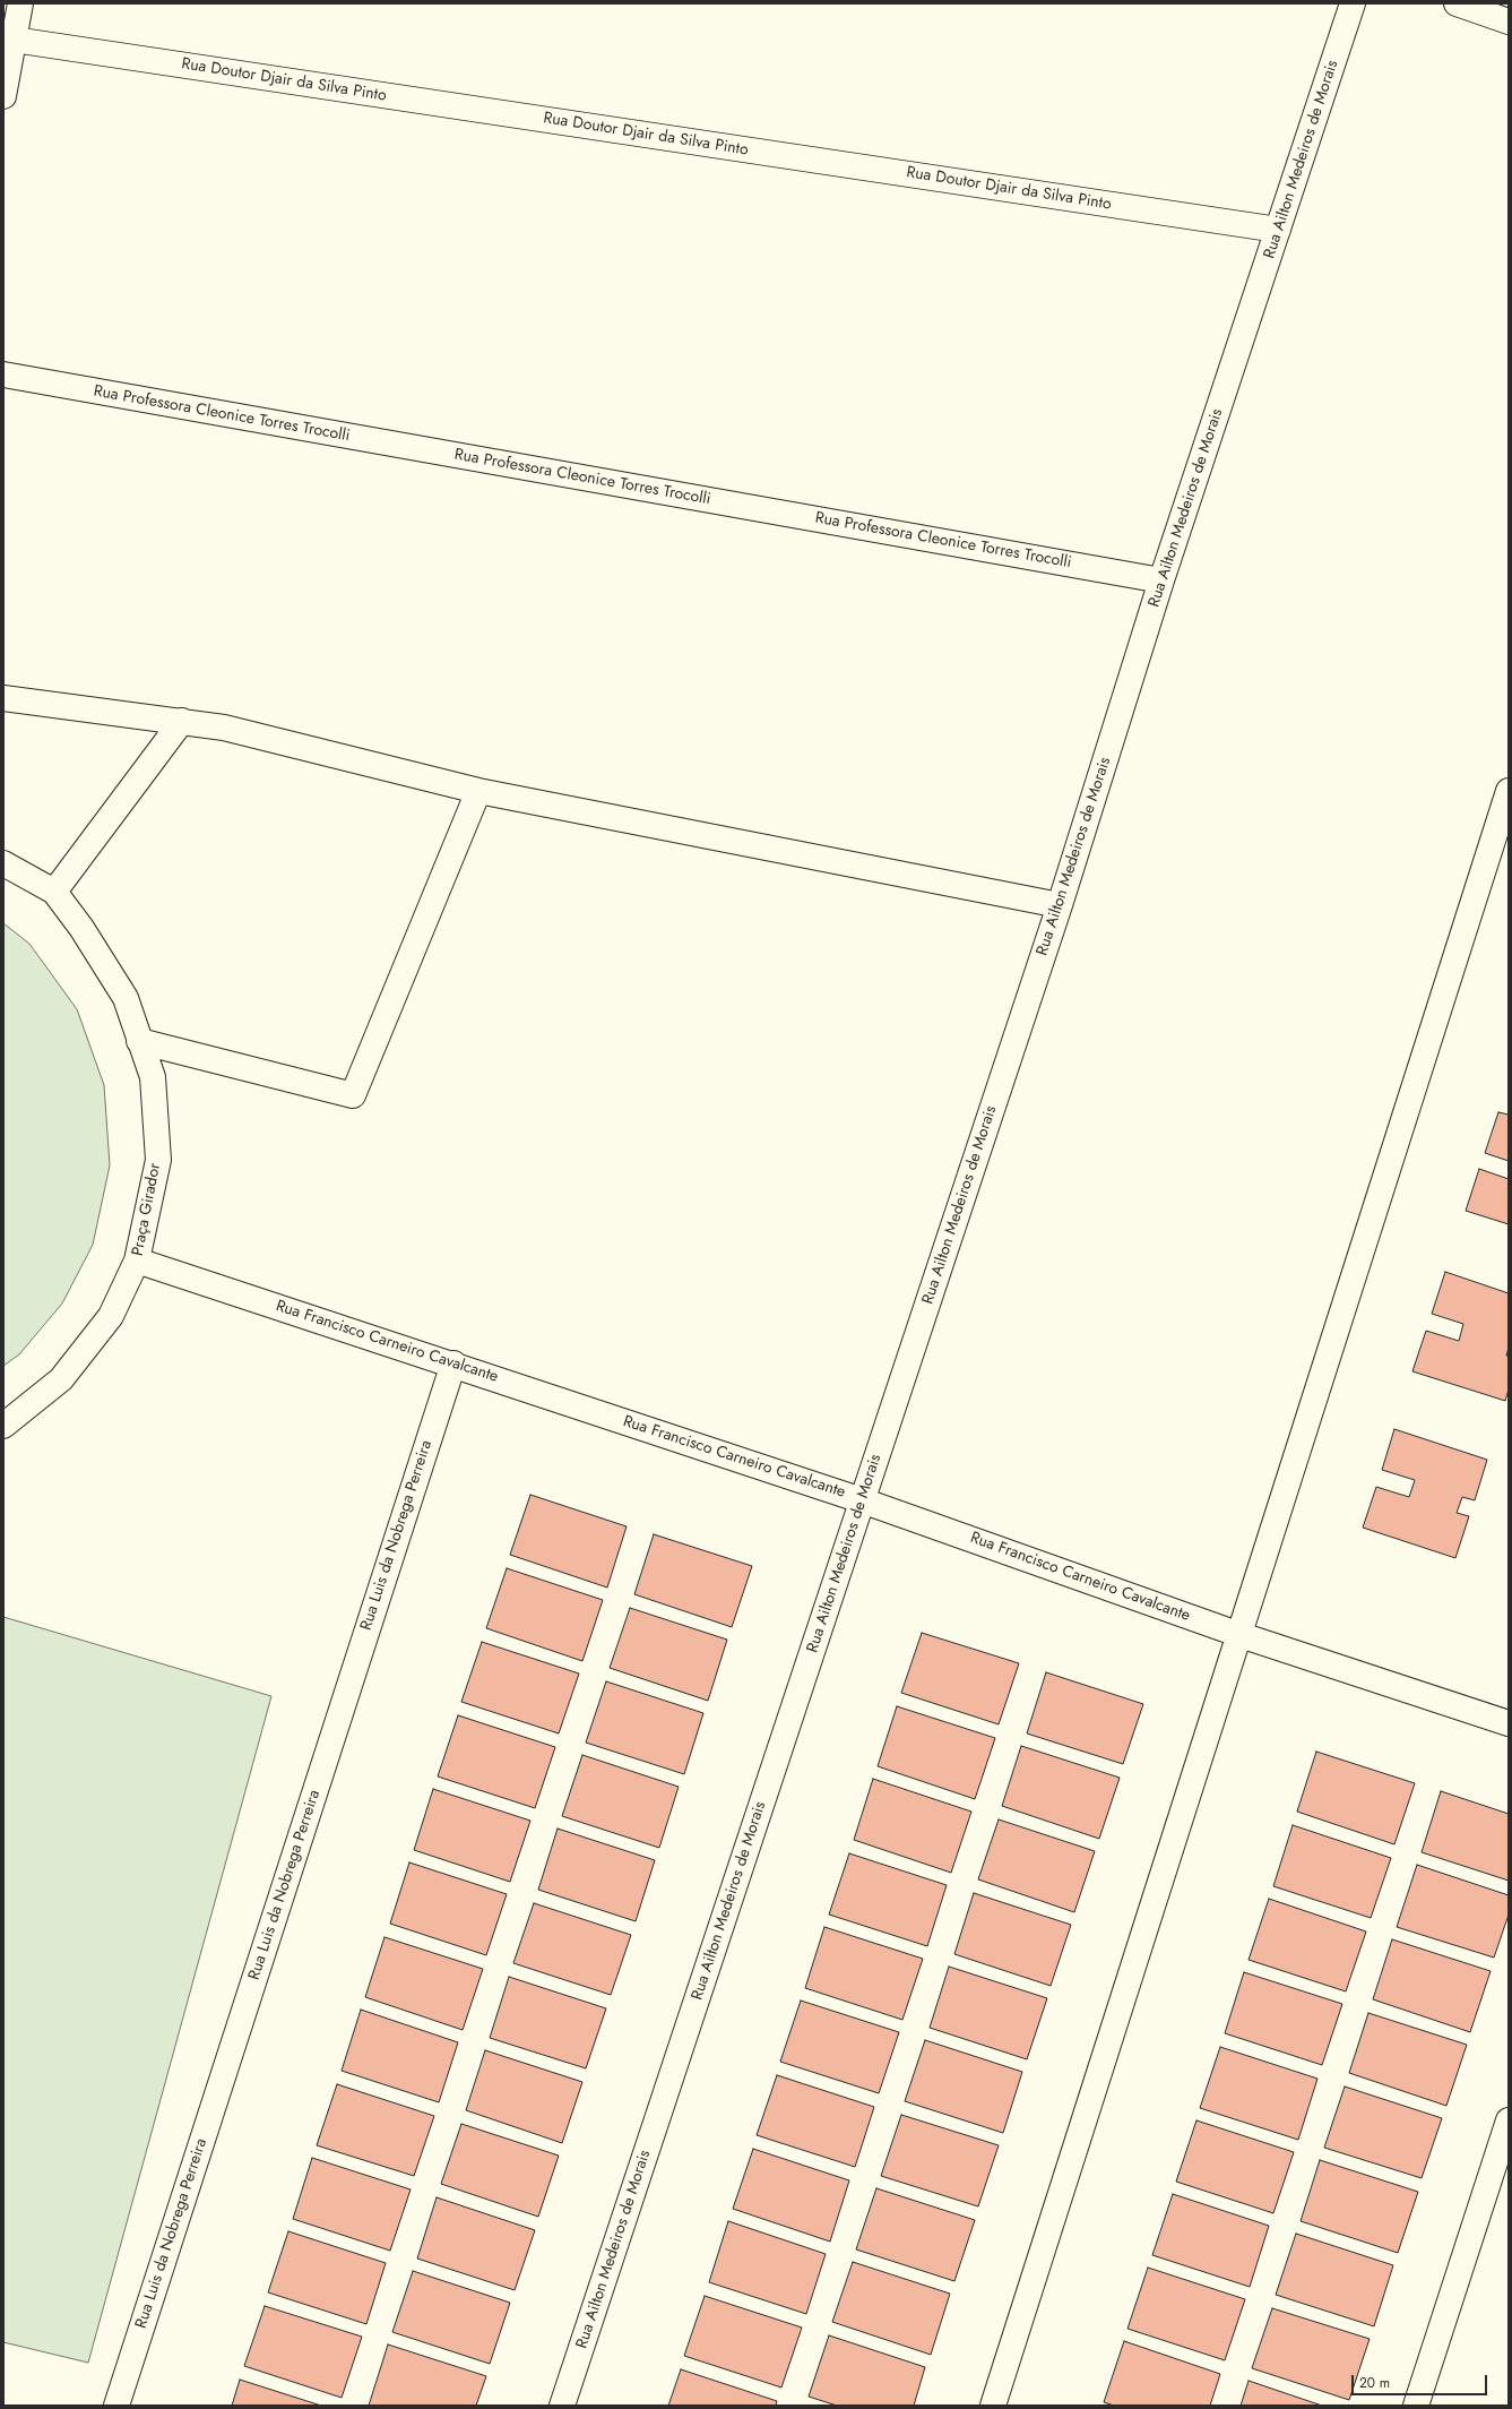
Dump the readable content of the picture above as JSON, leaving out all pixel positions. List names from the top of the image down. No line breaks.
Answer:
{"streets":{"street":["Rua Doutor Djair da Silva Pinto","Rua Ailton Medeiros de Morais","Rua Professora Cleonice Torres Trocolli","Praça Girador","Rua Francisco Carneiro Cavalcante","Rua Luis da Nobrega Perreira"]},"crossings":[["Rua Doutor Djair da Silva Pinto","Rua Ailton Medeiros de Morais"],["Rua Ailton Medeiros de Morais","Rua Professora Cleonice Torres Trocolli"],["Rua Ailton Medeiros de Morais","Rua Francisco Carneiro Cavalcante"],["Praça Girador","Rua Francisco Carneiro Cavalcante"],["Rua Francisco Carneiro Cavalcante","Rua Luis da Nobrega Perreira"]],"scale_bar":"20 m"}
